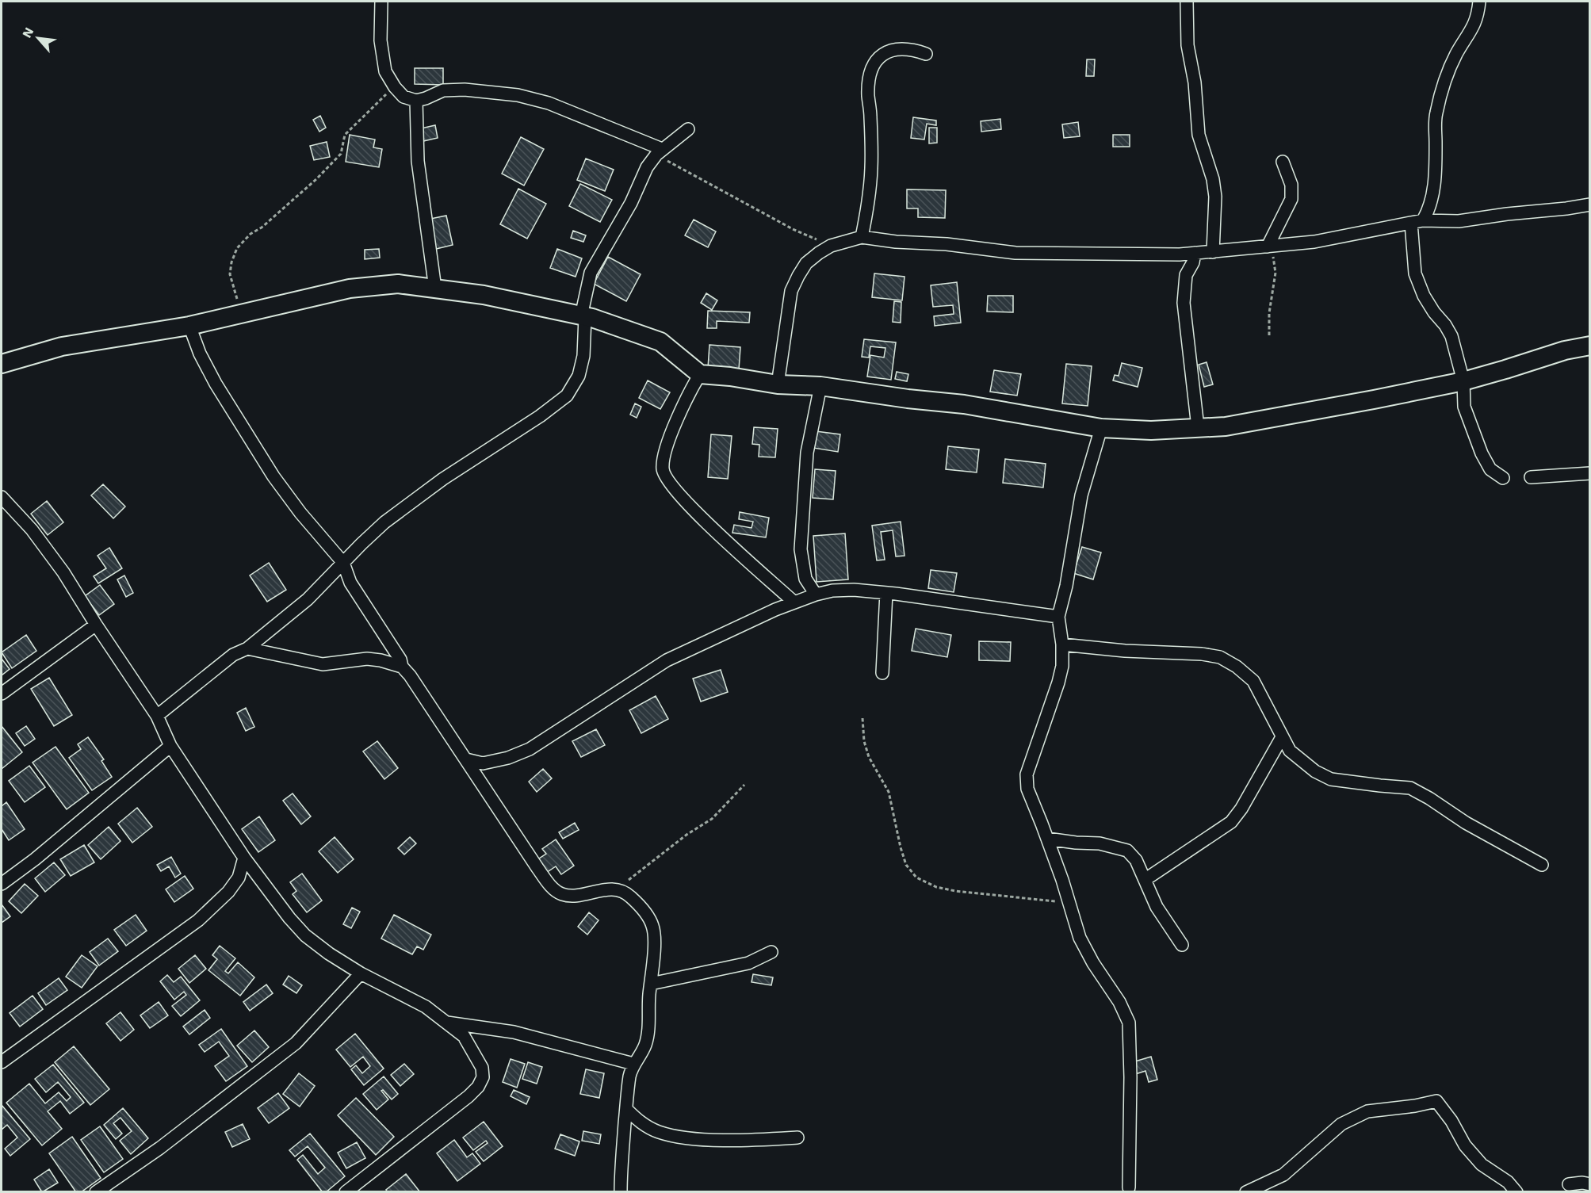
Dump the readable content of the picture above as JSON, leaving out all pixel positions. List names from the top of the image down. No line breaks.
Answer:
{"north":"top left"}
